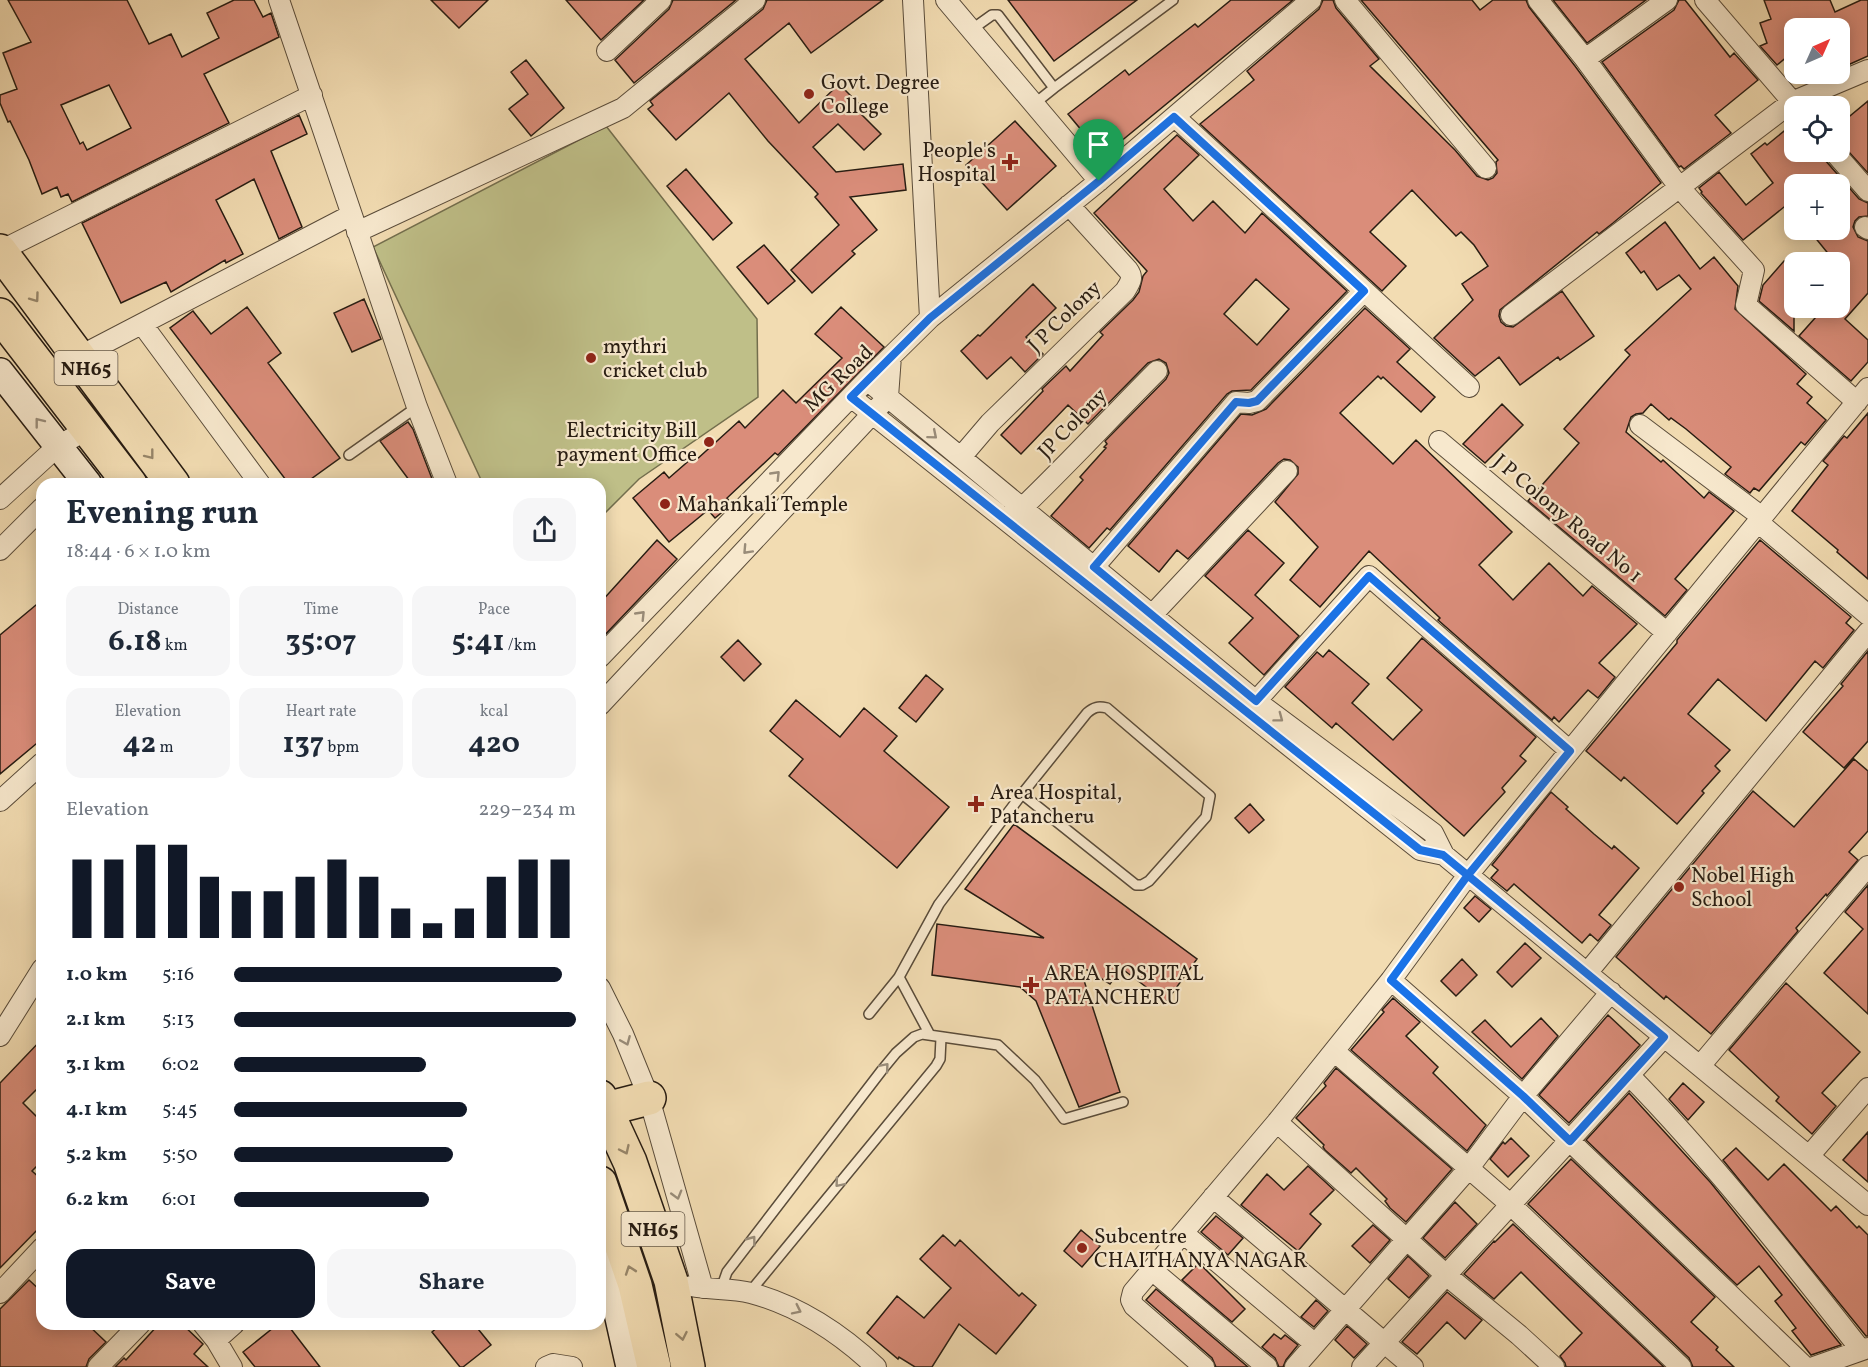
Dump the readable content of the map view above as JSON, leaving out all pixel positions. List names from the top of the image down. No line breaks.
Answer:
{"streets":{"highway":["NH65"],"street":["J P Colony","MG Road","JP Colony","J P Colony Road No 1"]},"places":{"other":["Govt. Degree College","mythri cricket club","Electricity Bill payment Office","Mahankali Temple","Nobel High School","Subcentre CHAITHANYA NAGAR"],"health":["People's Hospital","Area Hospital, Patancheru","AREA HOSPITAL PATANCHERU"]},"north":"top right","page":{"map_buttons":["+","−"],"heading":["Evening run","18:44 · 6 × 1.0 km"],"stats":[["Distance","6.18 km"],["Time","35:07"],["Pace","5:41 /km"],["Elevation","42 m"],["Heart rate","137 bpm"],["kcal","420"]],"chart":["Elevation","229–234 m"],"list":[{"name":"1.0 km","note":"5:16"},{"name":"2.1 km","note":"5:13"},{"name":"3.1 km","note":"6:02"},{"name":"4.1 km","note":"5:45"},{"name":"5.2 km","note":"5:50"},{"name":"6.2 km","note":"6:01"}],"buttons":["Save","Share"]}}
